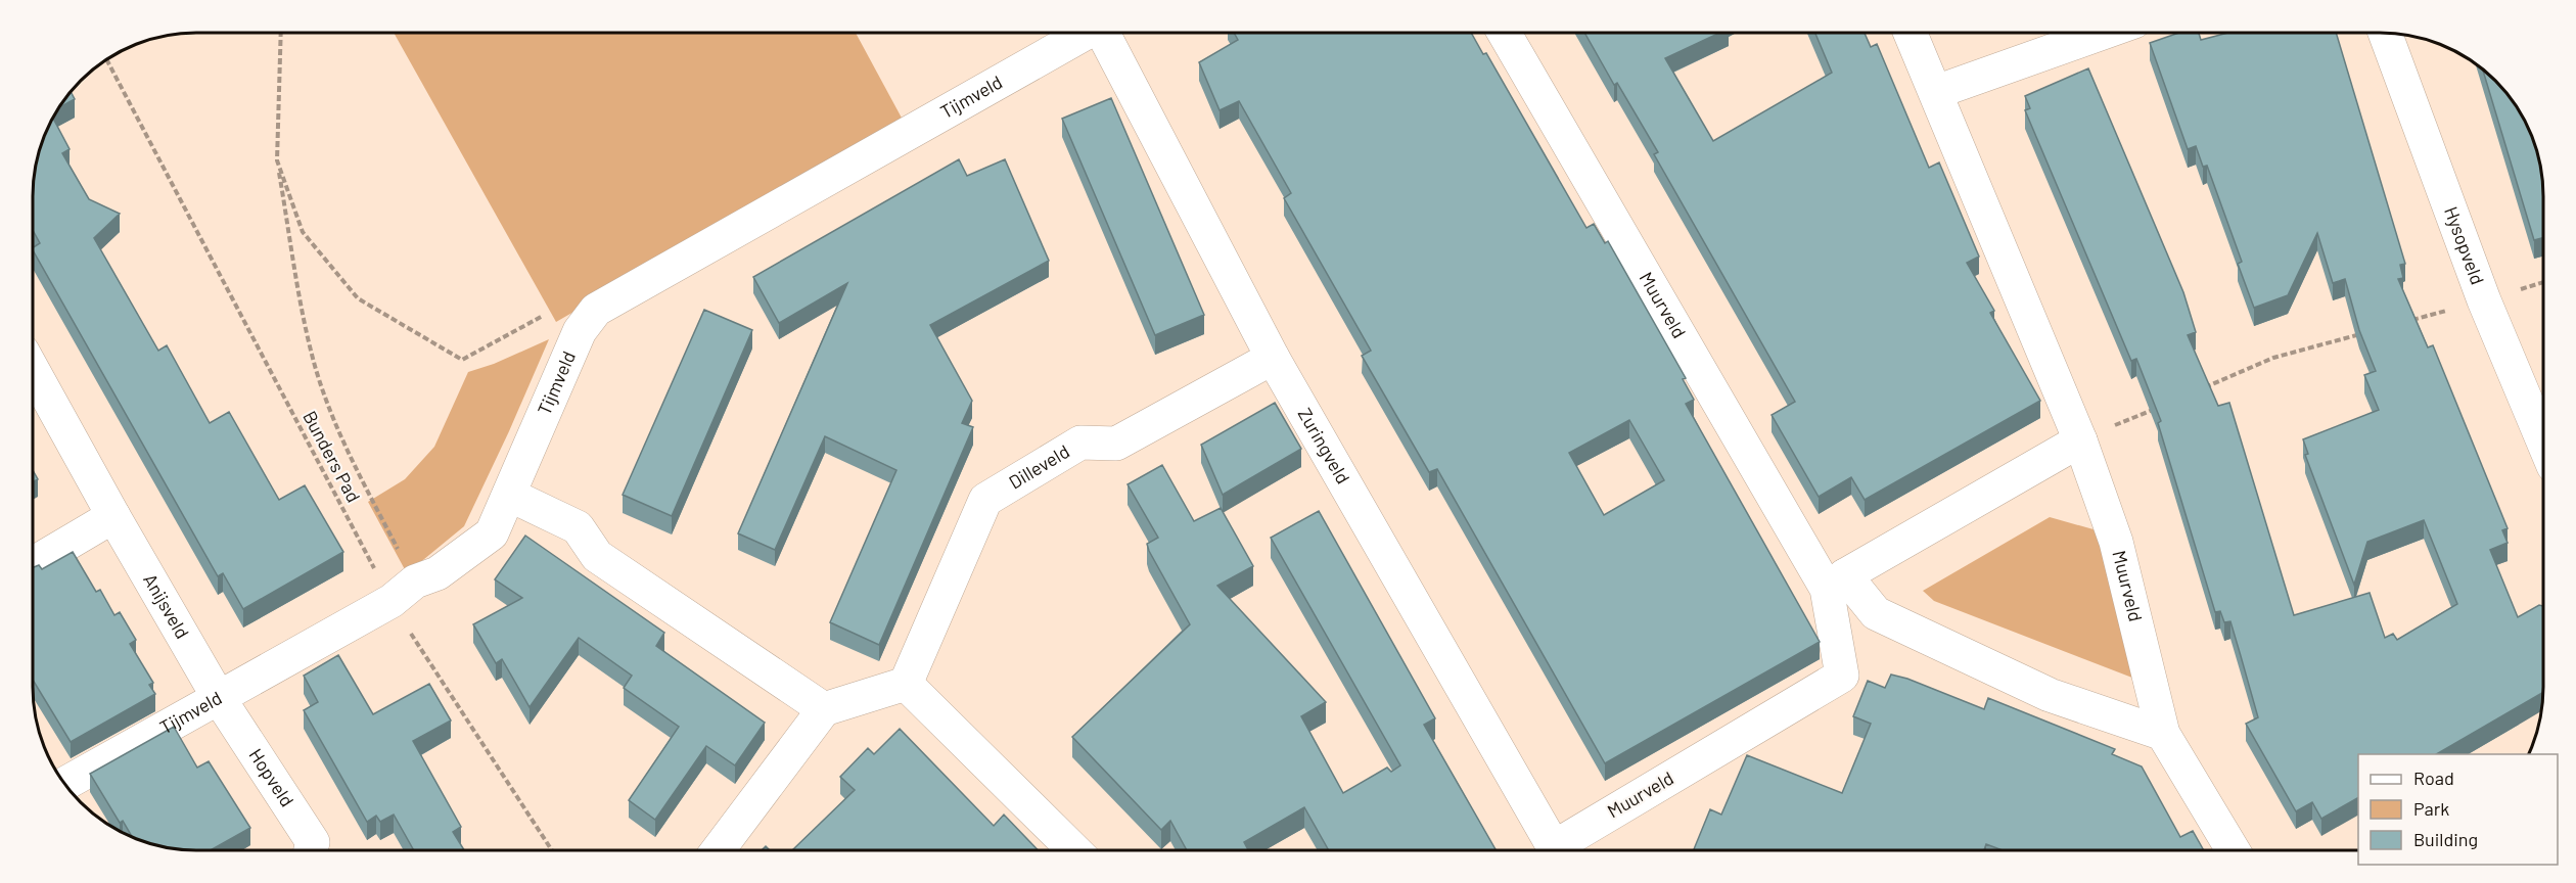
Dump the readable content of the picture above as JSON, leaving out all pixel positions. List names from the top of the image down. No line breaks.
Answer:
{"streets":{"street":["Tijmveld","Hysopveld","Muurveld","Zuringveld","Dilleveld","Anijsveld","Hopveld"],"path":["Bunders Pad"]},"crossings":[["Tijmveld","Bunders Pad"],["Tijmveld","Anijsveld"],["Tijmveld","Hopveld"],["Zuringveld","Dilleveld"],["Anijsveld","Hopveld"]],"legend":["Road","Park","Building"]}
